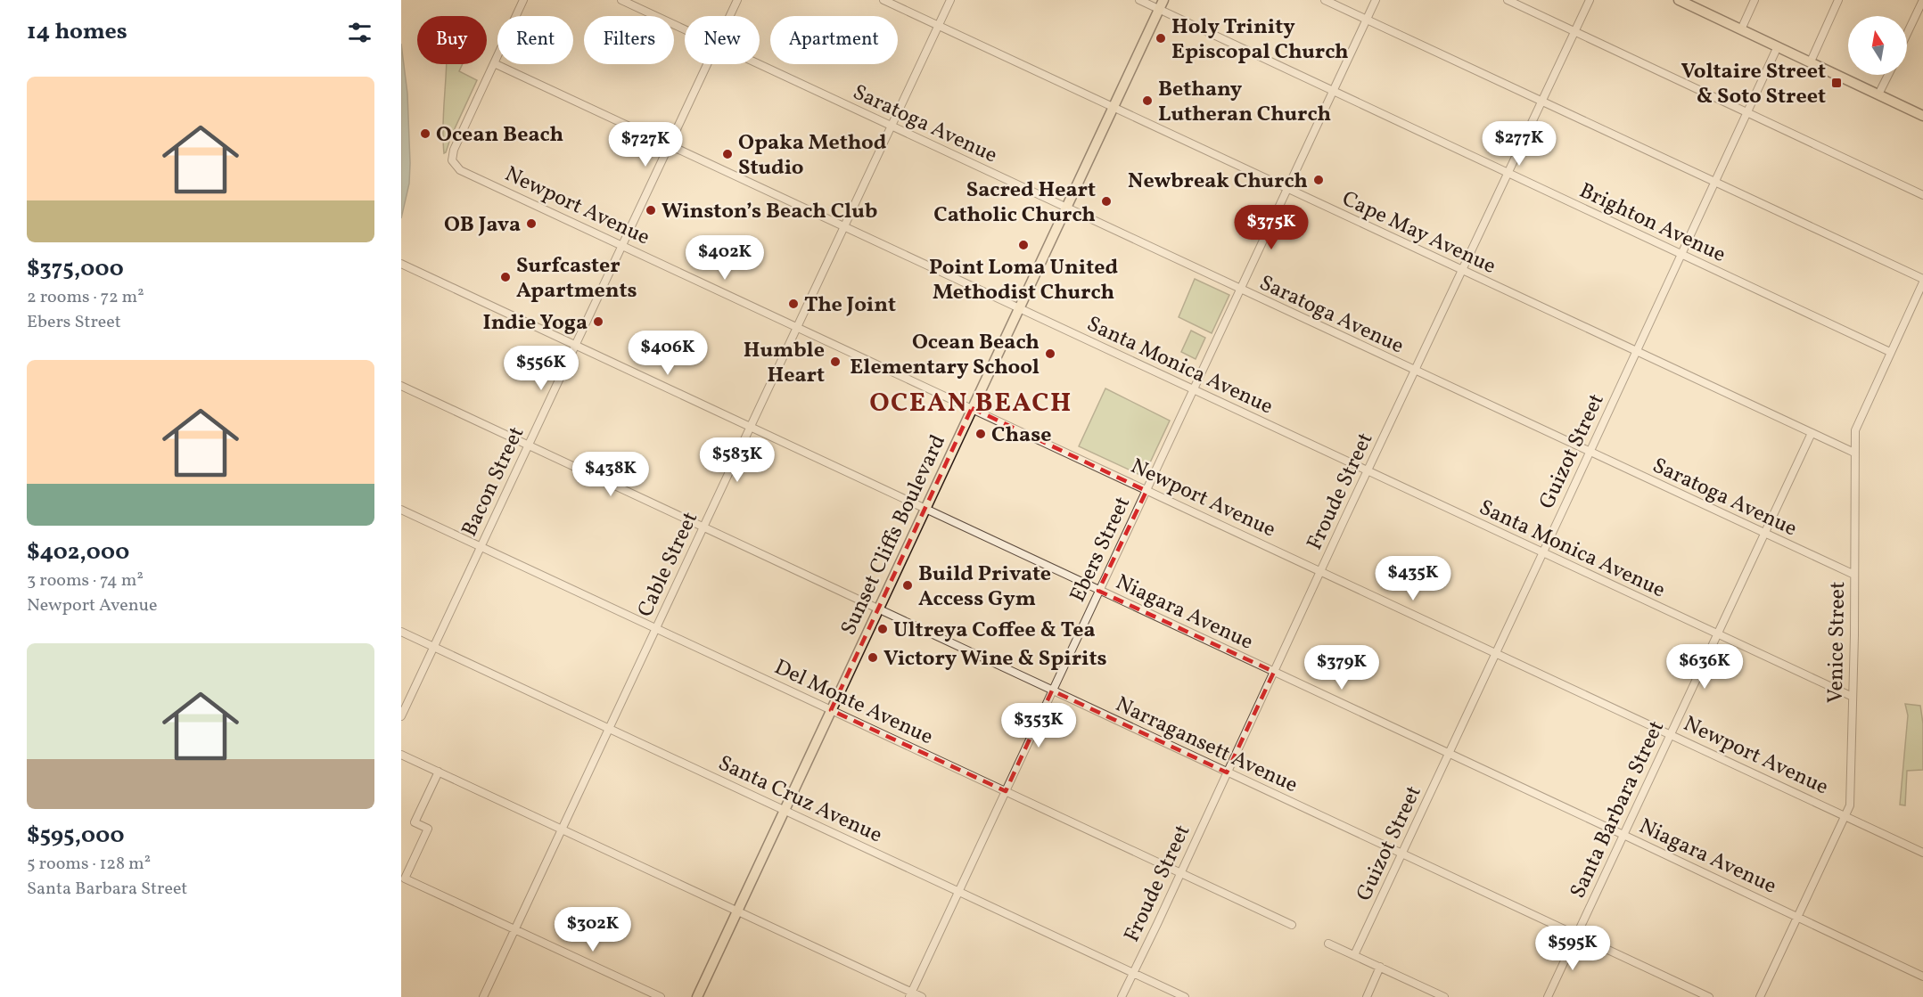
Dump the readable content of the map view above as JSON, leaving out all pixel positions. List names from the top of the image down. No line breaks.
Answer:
{"streets":{"main road":["Sunset Cliffs Boulevard"],"street":["Saratoga Avenue","Newport Avenue","Brighton Avenue","Cape May Avenue","Santa Monica Avenue","Guizot Street","Bacon Street","Froude Street","Ebers Street","Cable Street","Niagara Avenue","Venice Street","Del Monte Avenue","Narragansett Avenue","Santa Cruz Avenue","Santa Barbara Street"]},"crossings":[["Saratoga Avenue","Guizot Street"],["Saratoga Avenue","Froude Street"],["Saratoga Avenue","Sunset Cliffs Boulevard"],["Saratoga Avenue","Ebers Street"],["Saratoga Avenue","Cable Street"],["Saratoga Avenue","Venice Street"],["Saratoga Avenue","Santa Barbara Street"],["Newport Avenue","Santa Monica Avenue"],["Newport Avenue","Guizot Street"],["Newport Avenue","Bacon Street"],["Newport Avenue","Froude Street"],["Newport Avenue","Sunset Cliffs Boulevard"],["Newport Avenue","Ebers Street"],["Newport Avenue","Cable Street"],["Newport Avenue","Venice Street"],["Newport Avenue","Santa Barbara Street"],["Brighton Avenue","Guizot Street"],["Brighton Avenue","Froude Street"],["Brighton Avenue","Sunset Cliffs Boulevard"],["Brighton Avenue","Ebers Street"],["Brighton Avenue","Venice Street"],["Cape May Avenue","Guizot Street"],["Cape May Avenue","Froude Street"],["Cape May Avenue","Sunset Cliffs Boulevard"],["Cape May Avenue","Ebers Street"],["Cape May Avenue","Cable Street"],["Cape May Avenue","Venice Street"],["Cape May Avenue","Santa Barbara Street"],["Santa Monica Avenue","Guizot Street"],["Santa Monica Avenue","Bacon Street"],["Santa Monica Avenue","Froude Street"],["Santa Monica Avenue","Sunset Cliffs Boulevard"],["Santa Monica Avenue","Ebers Street"],["Santa Monica Avenue","Cable Street"],["Santa Monica Avenue","Venice Street"],["Santa Monica Avenue","Santa Barbara Street"],["Guizot Street","Niagara Avenue"],["Guizot Street","Narragansett Avenue"],["Bacon Street","Niagara Avenue"],["Bacon Street","Del Monte Avenue"],["Bacon Street","Narragansett Avenue"],["Bacon Street","Santa Cruz Avenue"],["Froude Street","Niagara Avenue"],["Froude Street","Del Monte Avenue"],["Froude Street","Narragansett Avenue"],["Froude Street","Santa Cruz Avenue"],["Sunset Cliffs Boulevard","Niagara Avenue"],["Sunset Cliffs Boulevard","Del Monte Avenue"],["Sunset Cliffs Boulevard","Narragansett Avenue"],["Sunset Cliffs Boulevard","Santa Cruz Avenue"],["Ebers Street","Niagara Avenue"],["Ebers Street","Del Monte Avenue"],["Ebers Street","Narragansett Avenue"],["Ebers Street","Santa Cruz Avenue"],["Cable Street","Niagara Avenue"],["Cable Street","Del Monte Avenue"],["Cable Street","Narragansett Avenue"],["Cable Street","Santa Cruz Avenue"],["Niagara Avenue","Venice Street"],["Niagara Avenue","Santa Barbara Street"],["Narragansett Avenue","Santa Barbara Street"]],"districts":["OCEAN BEACH"],"places":{"other":["Holy Trinity Episcopal Church","Bethany Lutheran Church","Ocean Beach","Opaka Method Studio","Newbreak Church","Sacred Heart Catholic Church","Winston’s Beach Club","OB Java","Point Loma United Methodist Church","Surfcaster Apartments","The Joint","Indie Yoga","Ocean Beach Elementary School","Humble Heart","Chase","Build Private Access Gym","Ultreya Coffee & Tea","Victory Wine & Spirits"],"transit":["Voltaire Street & Soto Street"]},"north":"top","page":{"heading":"14 homes","chip":["Buy","Rent","Filters","New","Apartment"],"list":[{"name":"$375,000","note":"2 rooms · 72 m² · Ebers Street"},{"name":"$402,000","note":"3 rooms · 74 m² · Newport Avenue"},{"name":"$595,000","note":"5 rooms · 128 m² · Santa Barbara Street"}],"price":["$277K","$727K","$375K","$402K","$406K","$556K","$583K","$438K","$435K","$636K","$379K","$353K","$302K","$595K"]}}
